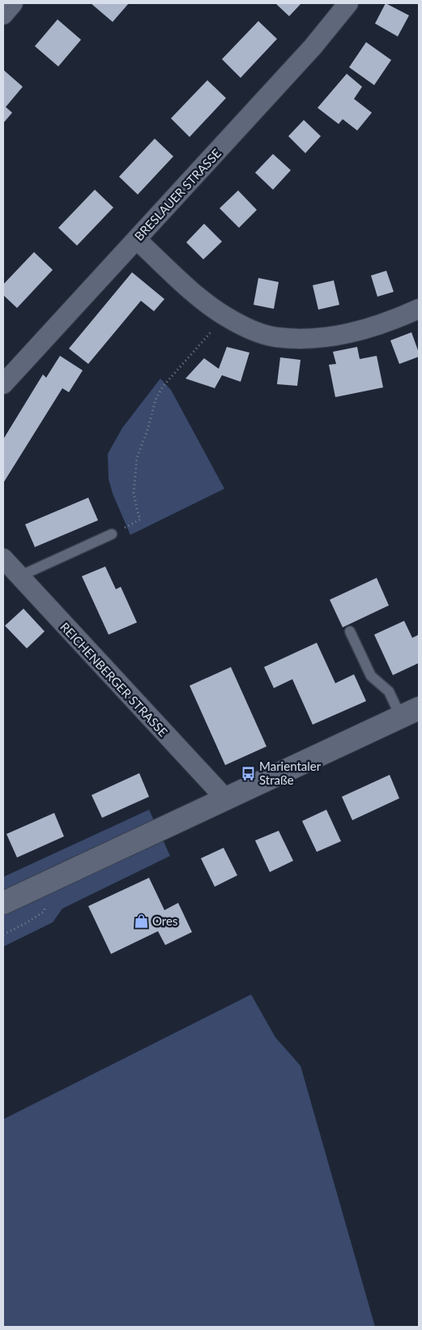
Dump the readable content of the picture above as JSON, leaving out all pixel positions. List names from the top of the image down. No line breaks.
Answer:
{"streets":{"street":["BRESLAUER STRASSE","REICHENBERGER STRASSE"]},"places":{"bus stop":["Marientaler Straße"],"shop":["Ores"]}}
